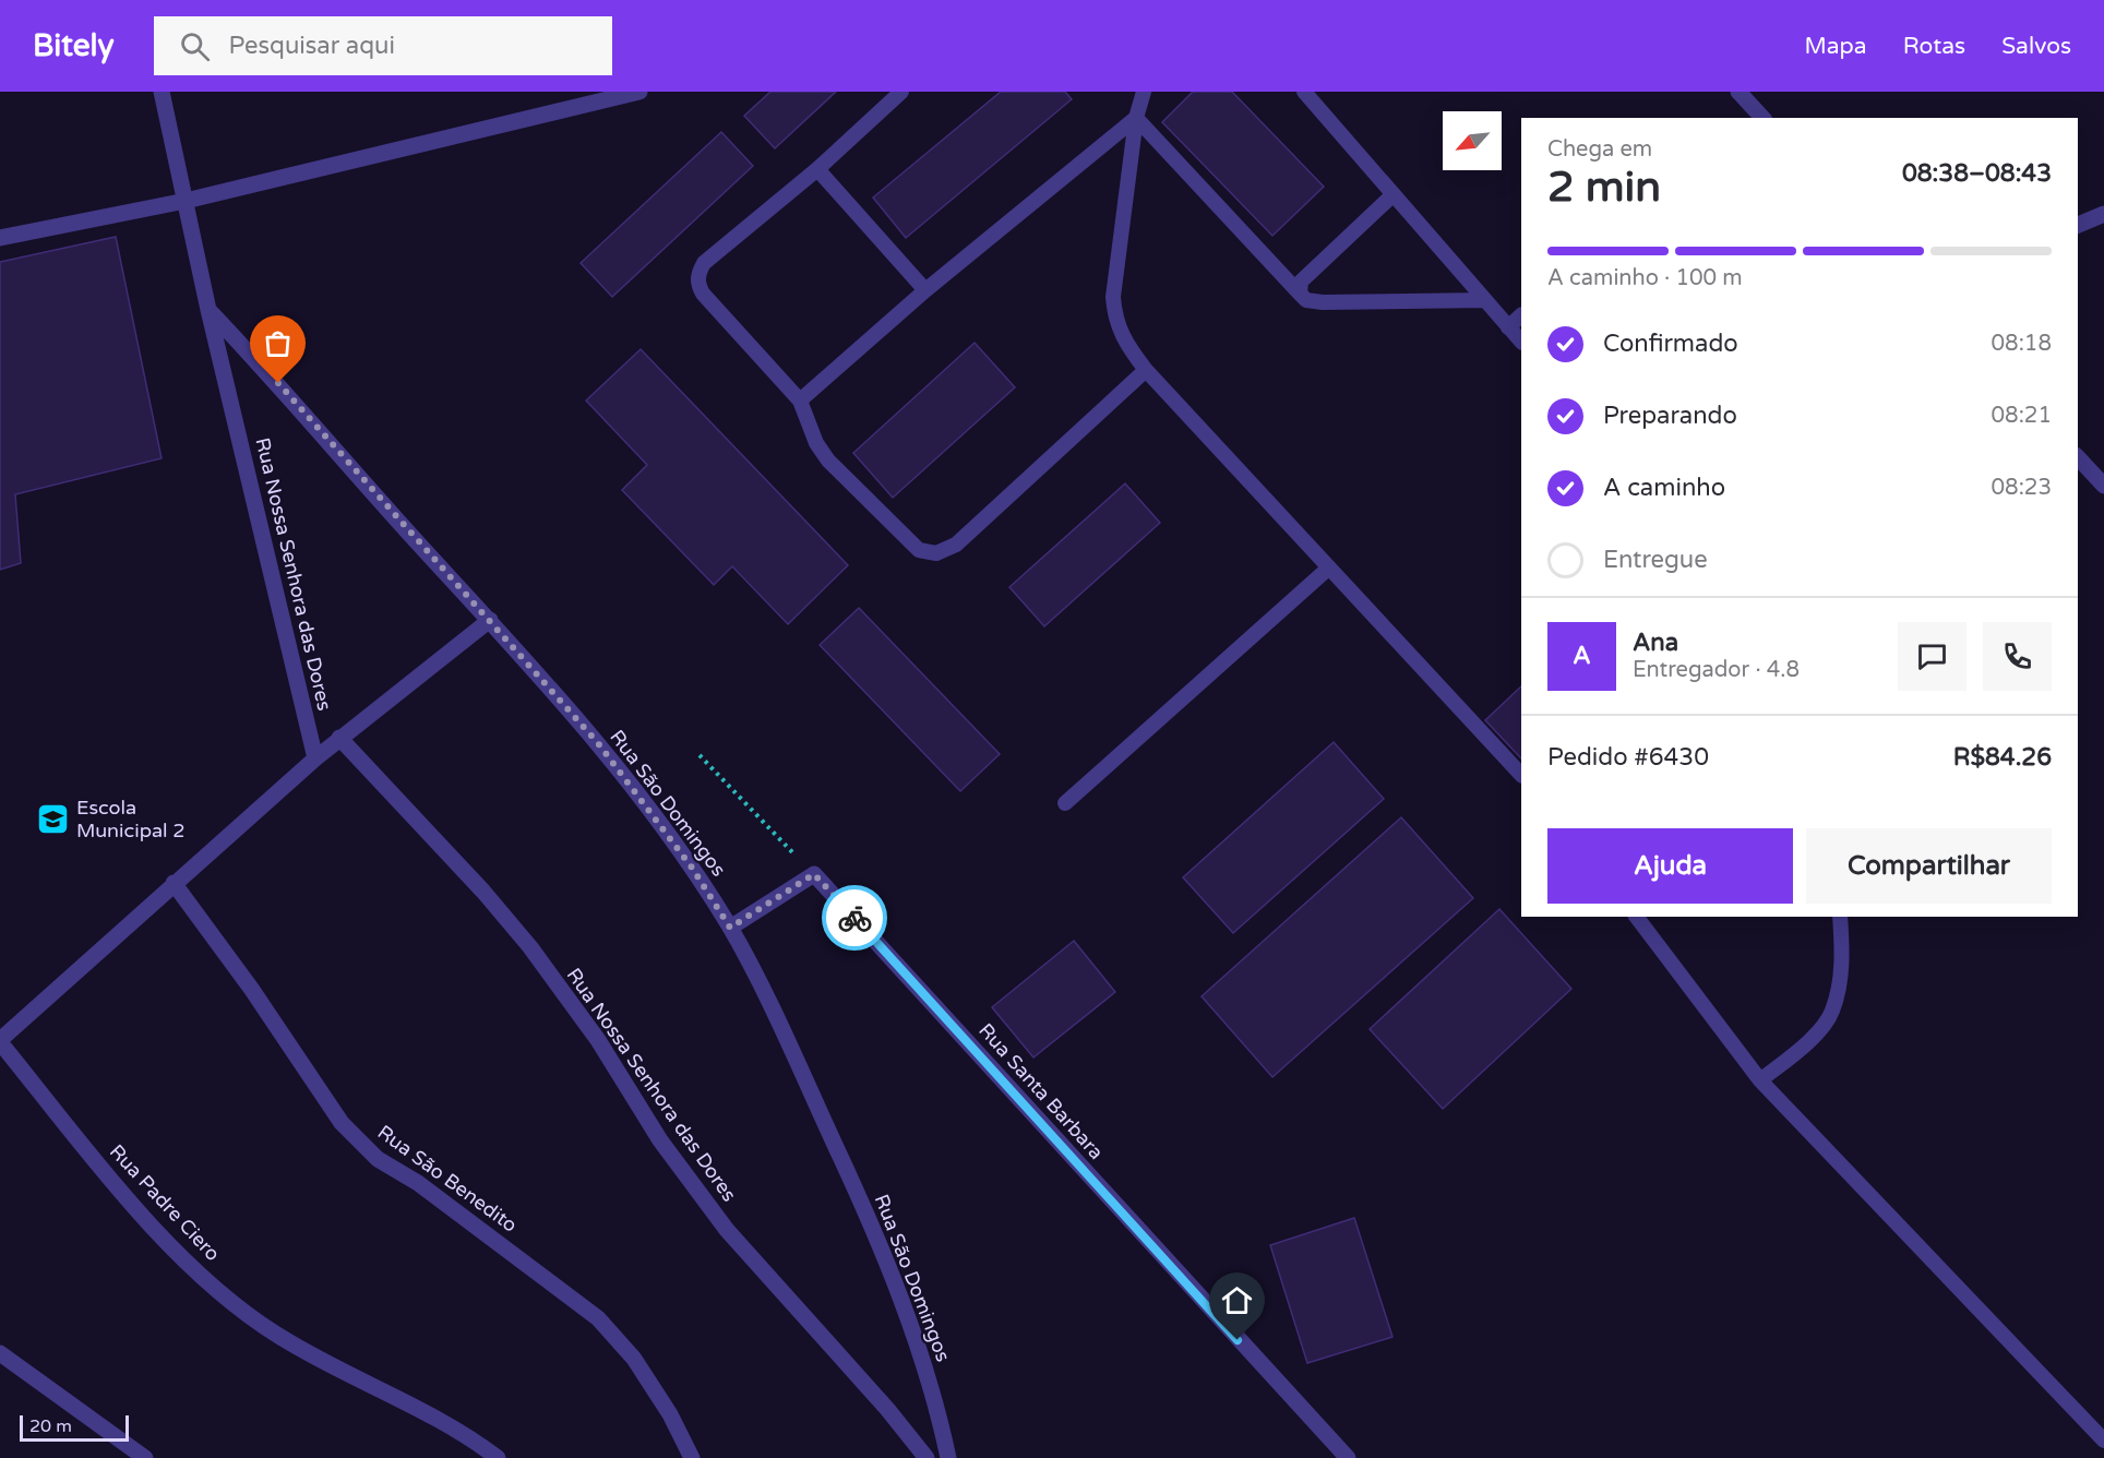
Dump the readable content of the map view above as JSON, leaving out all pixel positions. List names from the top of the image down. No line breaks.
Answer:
{"streets":{"street":["Rua Nossa Senhora das Dores","Rua São Domingos","Rua Santa Barbara","Rua São Benedito","Rua Padre Ciero"]},"crossings":[["Rua Nossa Senhora das Dores","Rua São Domingos"]],"places":{"school or university":["Escola Municipal 2"]},"scale_bar":"20 m","north":"bottom left","page":{"header":"Bitely","search":"Pesquisar aqui","nav":["Mapa","Rotas","Salvos"],"heading":["2 min","Chega em","08:38–08:43"],"panel":["Ana","Entregador · 4.8","Pedido #6430","R$84.26"],"bar":"A caminho · 100 m","list":[["Confirmado","08:18"],["Preparando","08:21"],["A caminho","08:23"],"Entregue"],"round":"A","buttons":["Ajuda","Compartilhar"],"scale":"20 m"}}
